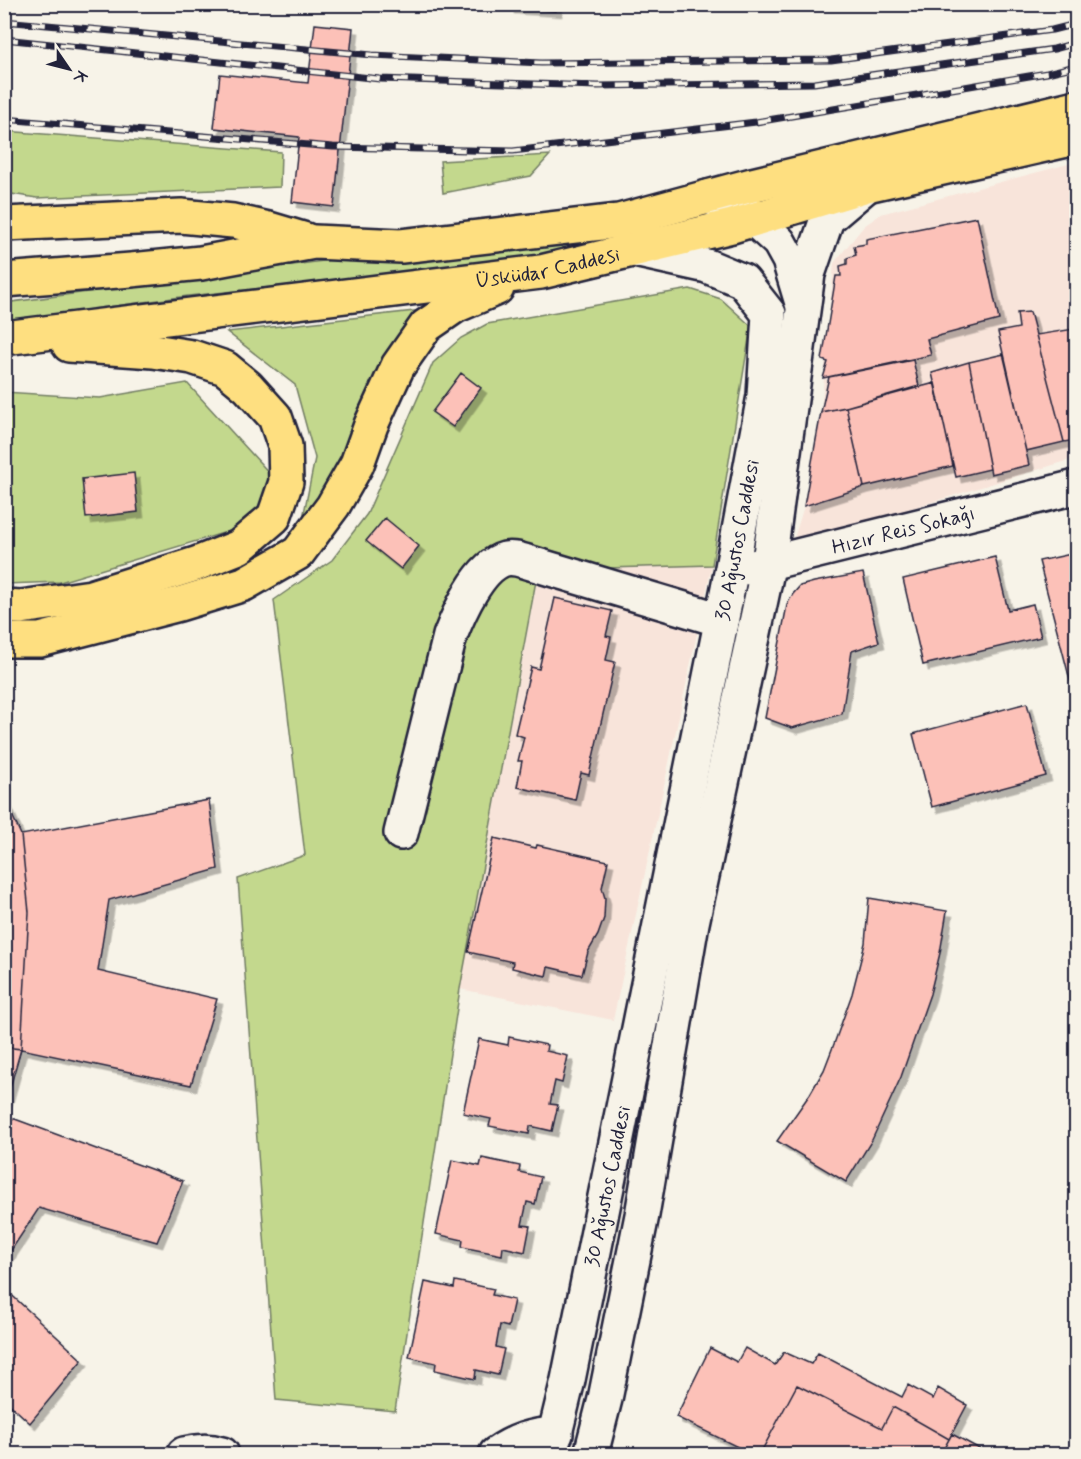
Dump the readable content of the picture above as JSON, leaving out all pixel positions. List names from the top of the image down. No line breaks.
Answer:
{"streets":{"main road":["Üsküdar Caddesi"],"street":["Hızır Reis Sokağı","30 Ağustos Caddesi"]},"crossings":[["Üsküdar Caddesi","30 Ağustos Caddesi"],["Hızır Reis Sokağı","30 Ağustos Caddesi"]],"north":"bottom right"}
